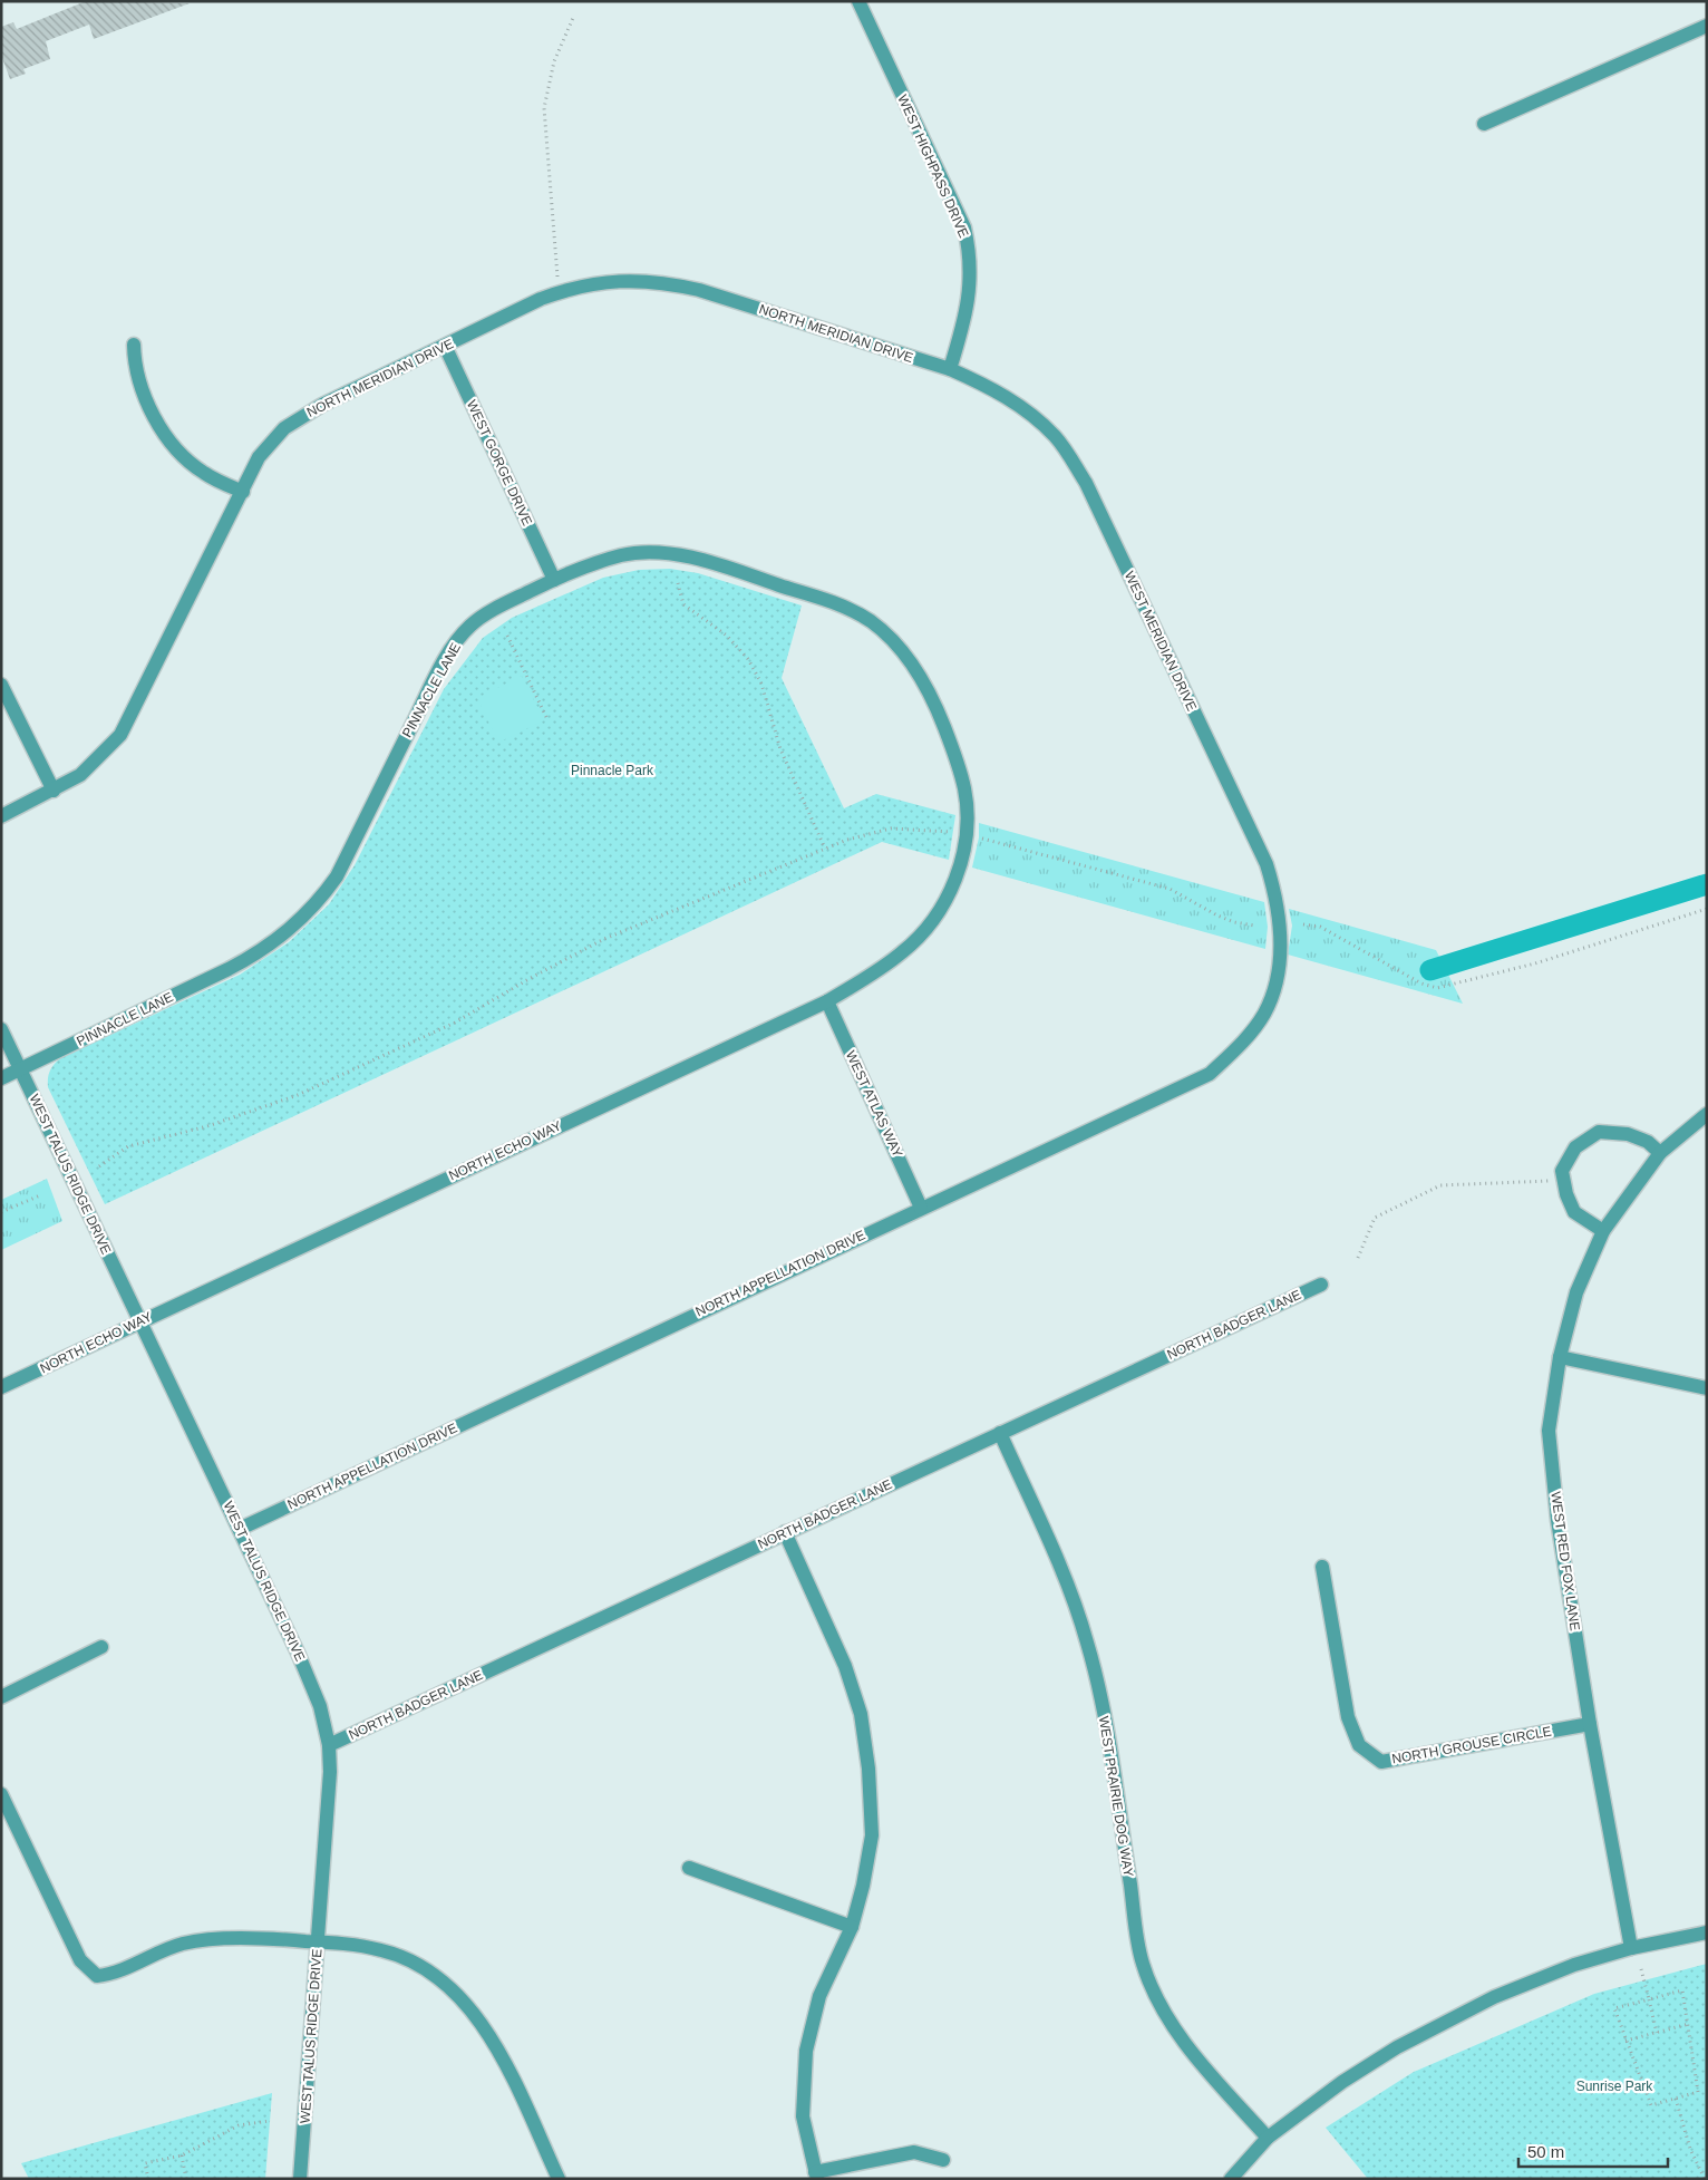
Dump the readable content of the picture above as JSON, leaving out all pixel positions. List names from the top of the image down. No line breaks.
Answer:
{"streets":{"street":["WEST HIGHPASS DRIVE","NORTH MERIDIAN DRIVE","WEST GORGE DRIVE","WEST MERIDIAN DRIVE","PINNACLE LANE","WEST ATLAS WAY","NORTH ECHO WAY","WEST TALUS RIDGE DRIVE","NORTH APPELLATION DRIVE","NORTH BADGER LANE","WEST RED FOX LANE","NORTH GROUSE CIRCLE","WEST PRAIRIE DOG WAY"]},"crossings":[["WEST HIGHPASS DRIVE","NORTH MERIDIAN DRIVE"],["WEST HIGHPASS DRIVE","WEST MERIDIAN DRIVE"],["NORTH MERIDIAN DRIVE","WEST GORGE DRIVE"],["NORTH MERIDIAN DRIVE","WEST MERIDIAN DRIVE"],["WEST GORGE DRIVE","PINNACLE LANE"],["WEST MERIDIAN DRIVE","NORTH APPELLATION DRIVE"],["PINNACLE LANE","NORTH ECHO WAY"],["PINNACLE LANE","WEST TALUS RIDGE DRIVE"],["WEST ATLAS WAY","NORTH ECHO WAY"],["WEST ATLAS WAY","NORTH APPELLATION DRIVE"],["NORTH ECHO WAY","WEST TALUS RIDGE DRIVE"],["WEST TALUS RIDGE DRIVE","NORTH APPELLATION DRIVE"],["WEST TALUS RIDGE DRIVE","NORTH BADGER LANE"],["NORTH BADGER LANE","WEST PRAIRIE DOG WAY"],["WEST RED FOX LANE","NORTH GROUSE CIRCLE"]],"parks":["Pinnacle Park","Sunrise Park"],"scale_bar":"50 m"}
